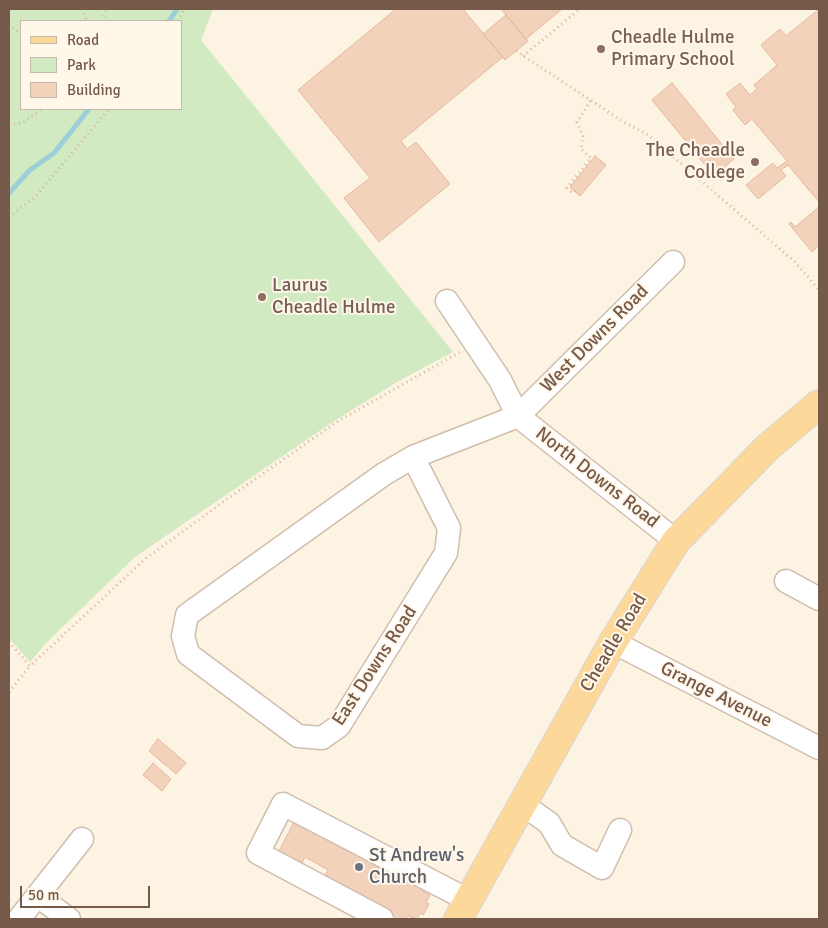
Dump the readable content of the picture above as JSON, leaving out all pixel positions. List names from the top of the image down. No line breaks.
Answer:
{"streets":{"main road":["Cheadle Road"],"street":["West Downs Road","North Downs Road","East Downs Road","Grange Avenue"]},"crossings":[["West Downs Road","North Downs Road"],["West Downs Road","East Downs Road"],["North Downs Road","Cheadle Road"],["North Downs Road","East Downs Road"],["Cheadle Road","Grange Avenue"]],"places":["Cheadle Hulme Primary School","The Cheadle College","Laurus Cheadle Hulme","St Andrew's Church"],"legend":["Road","Park","Building"],"scale_bar":"50 m"}
